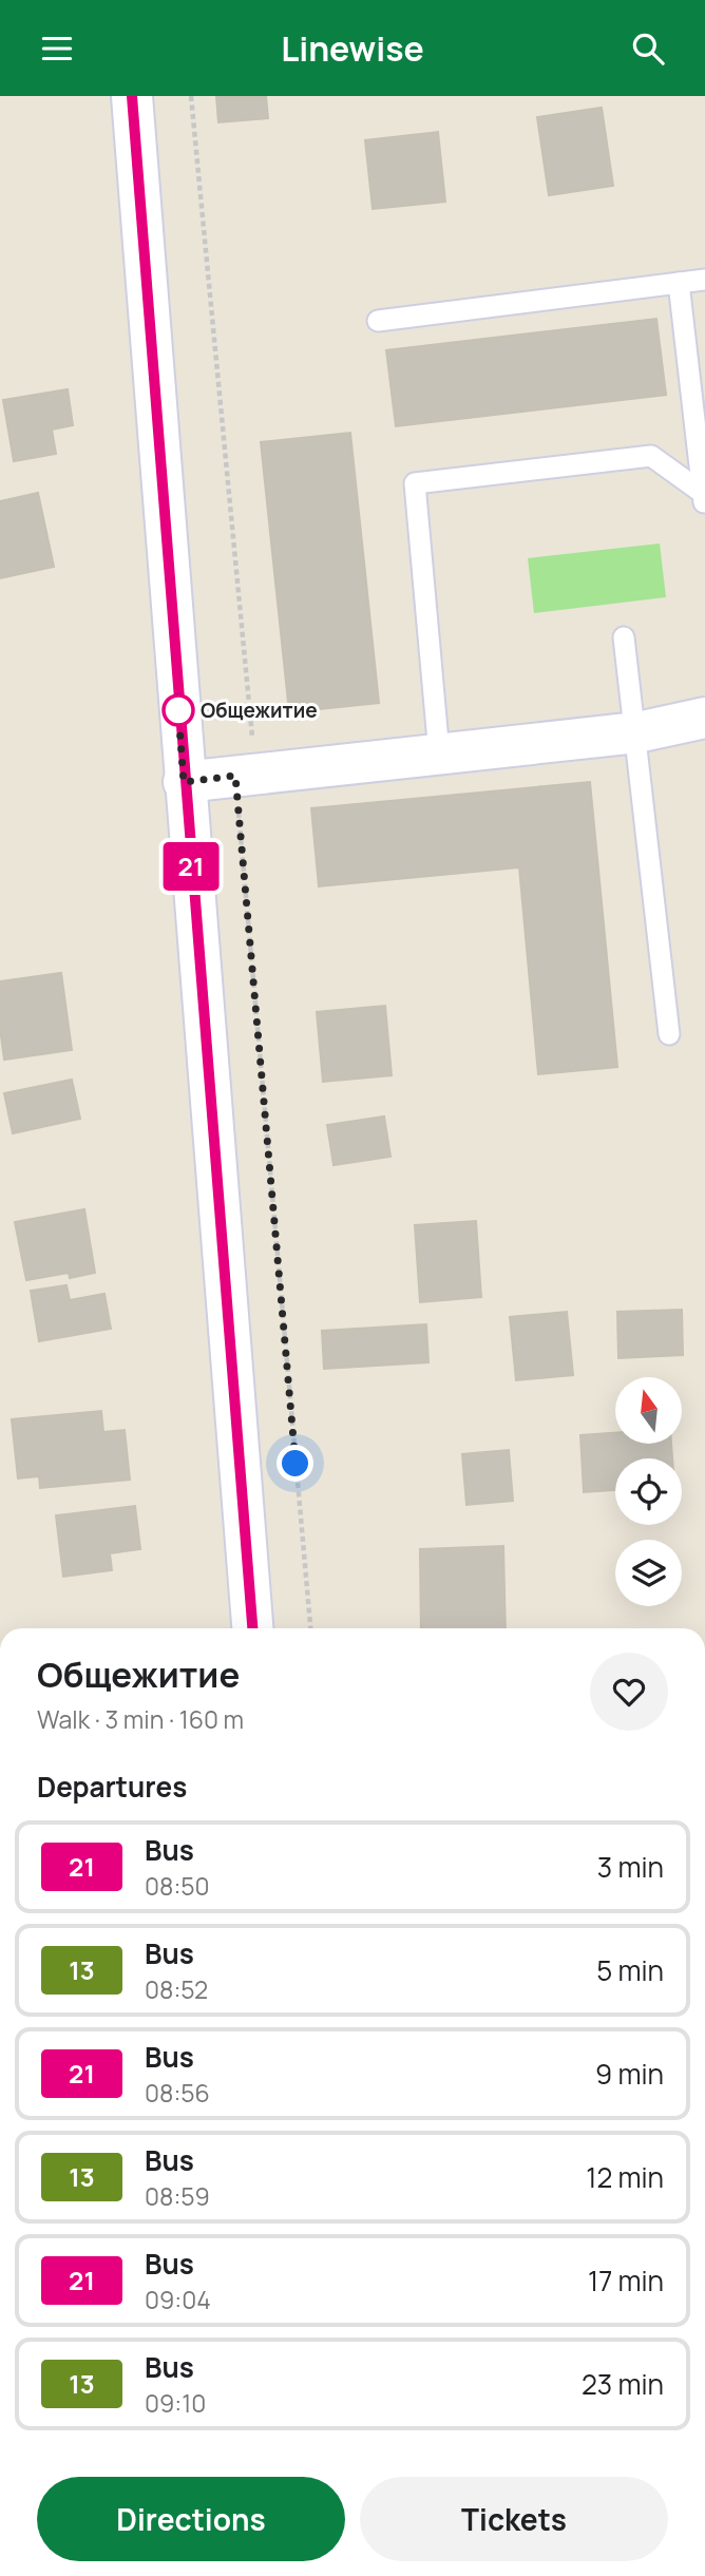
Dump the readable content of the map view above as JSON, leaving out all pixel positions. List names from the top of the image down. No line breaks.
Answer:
{"places":["Общежитие"],"lines":["bus line 21"],"north":"top","page":{"header":"Linewise","on_map":"21","heading":[["Общежитие","Walk · 3 min · 160 m"],"Departures"],"list":[{"mark":"21","name":"Bus","note":"08:50","value":"3 min"},{"mark":"13","name":"Bus","note":"08:52","value":"5 min"},{"mark":"21","name":"Bus","note":"08:56","value":"9 min"},{"mark":"13","name":"Bus","note":"08:59","value":"12 min"},{"mark":"21","name":"Bus","note":"09:04","value":"17 min"},{"mark":"13","name":"Bus","note":"09:10","value":"23 min"}],"buttons":["Directions","Tickets"]}}
